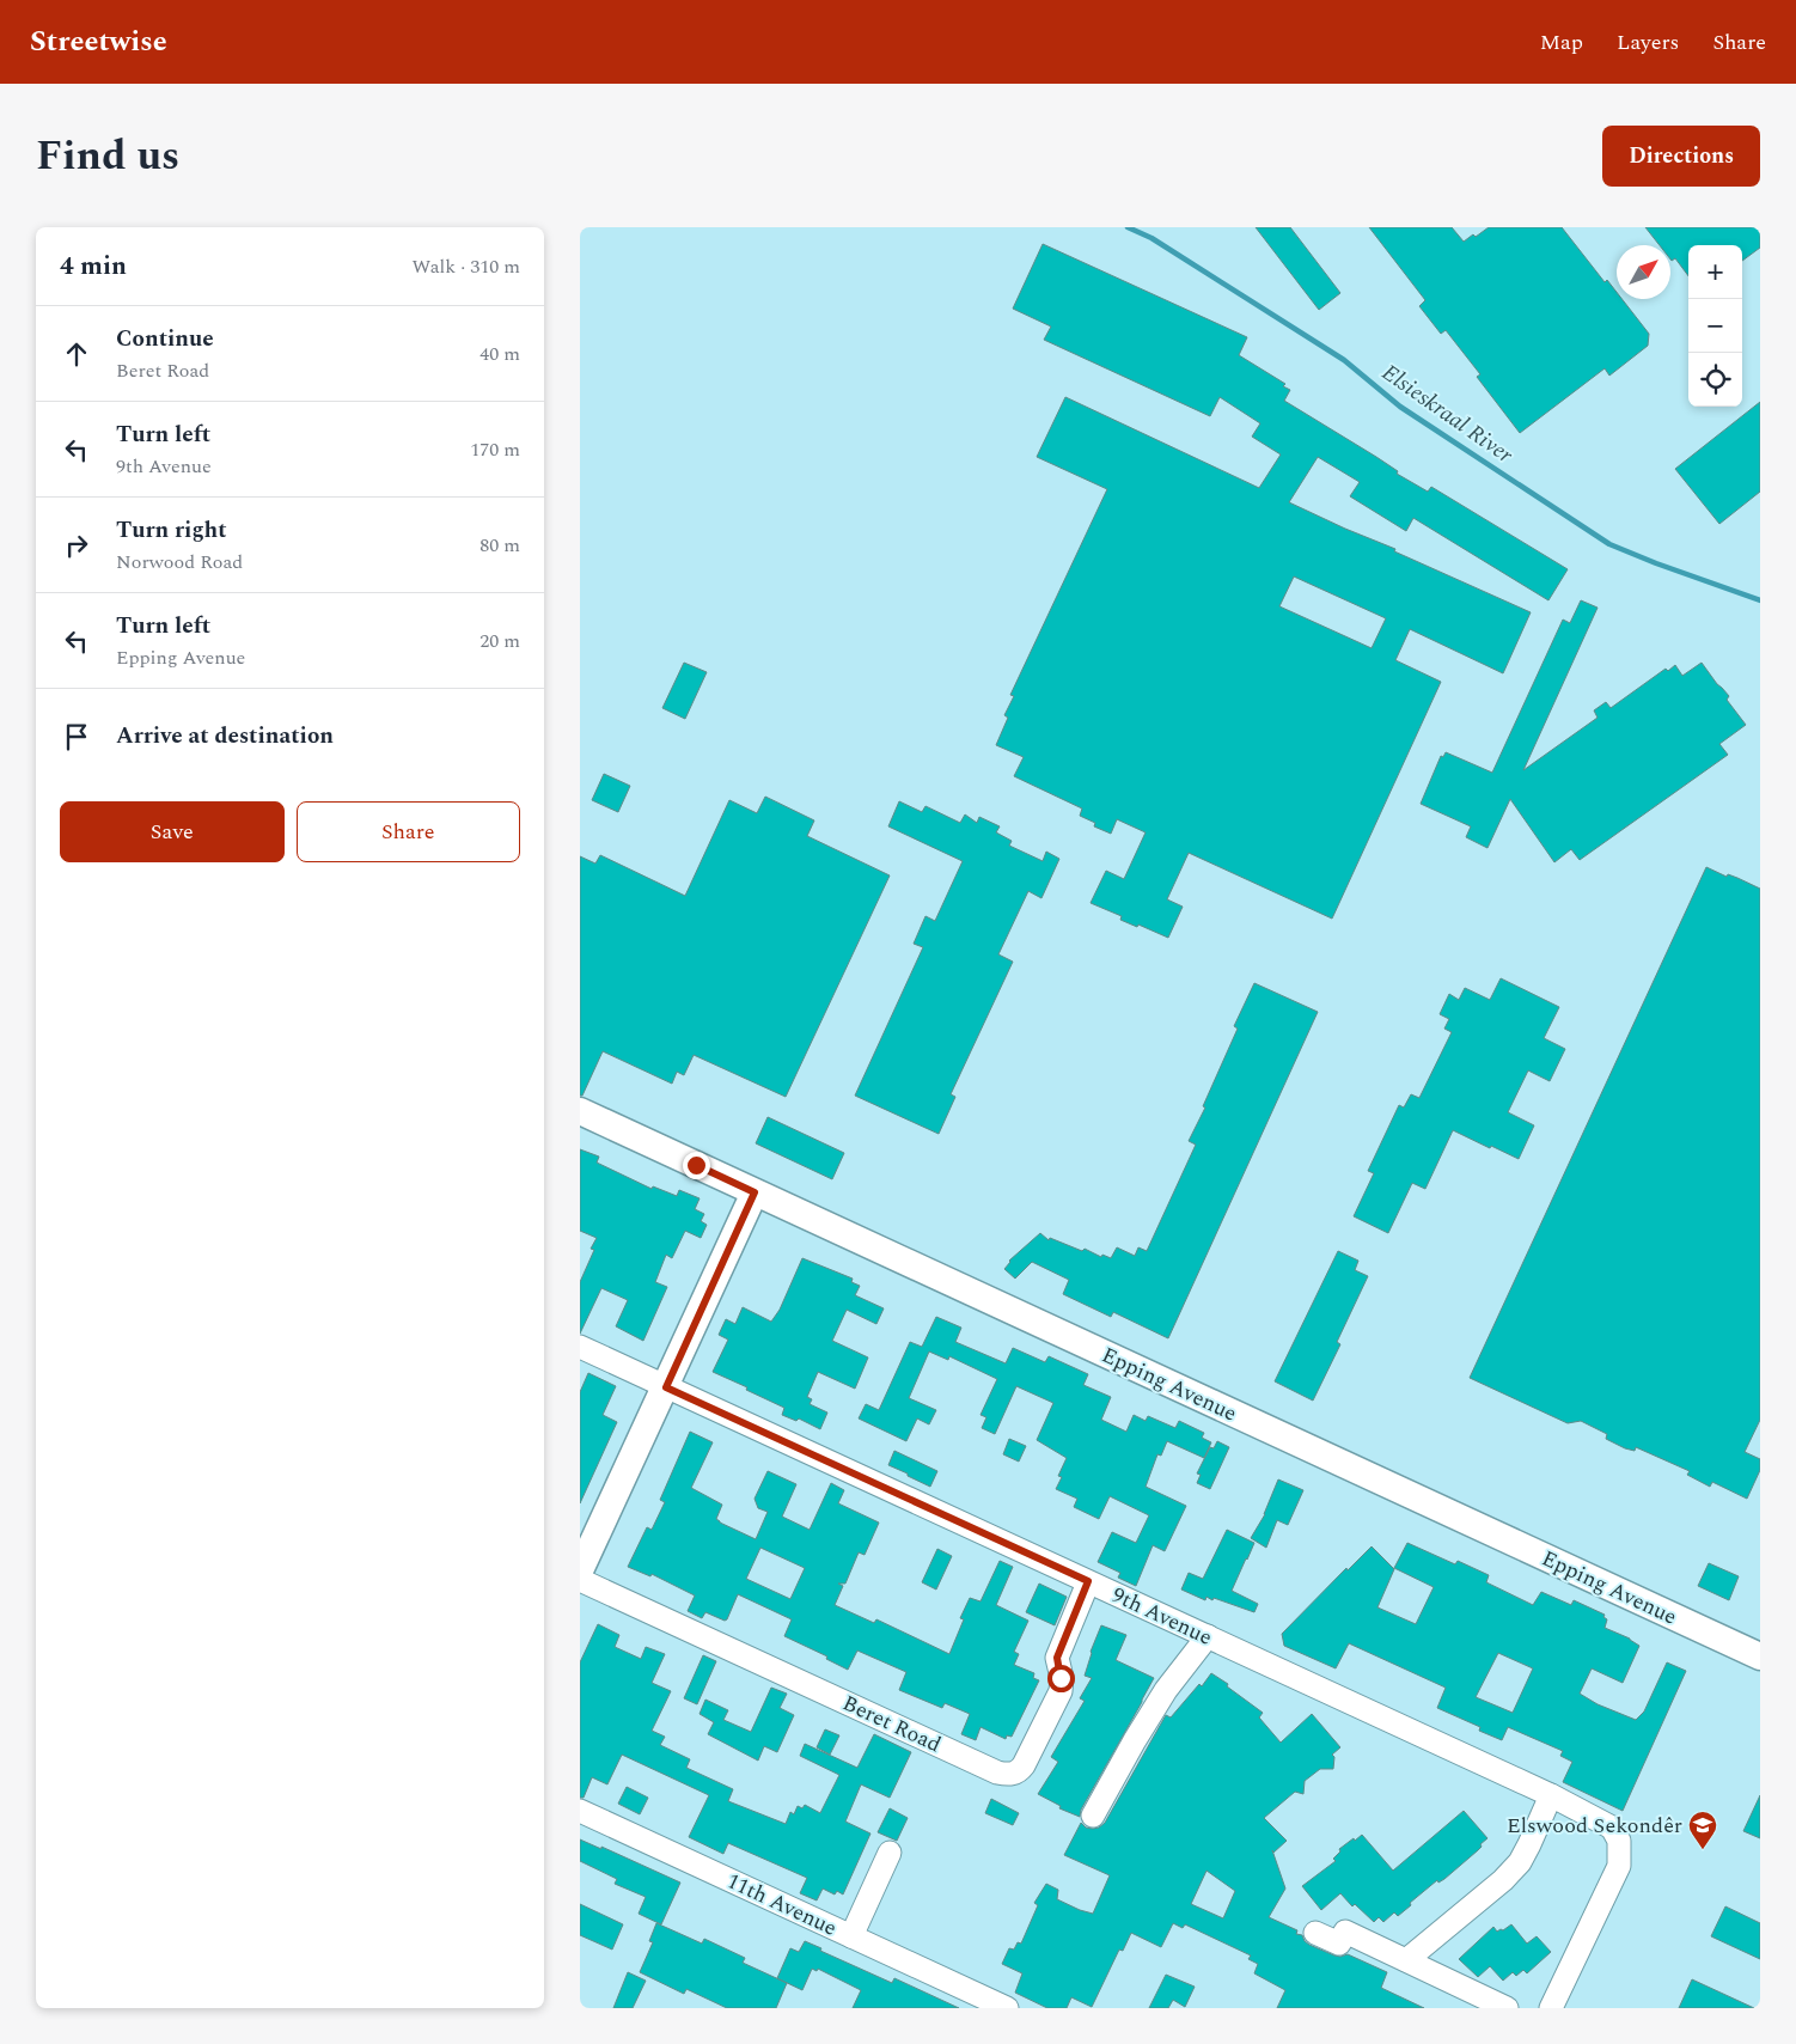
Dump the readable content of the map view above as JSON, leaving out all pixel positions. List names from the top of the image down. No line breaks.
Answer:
{"streets":{"street":["Epping Avenue","9th Avenue","Beret Road","11th Avenue"]},"crossings":[["9th Avenue","Beret Road"]],"water":["Elsieskraal River"],"places":{"school or university":["Elswood Sekondêr"]},"north":"top right","page":{"header":"Streetwise","nav":["Map","Layers","Share"],"title":"Find us","buttons":["Directions",["Save","Share"]],"heading":["4 min","Walk · 310 m"],"map_buttons":["+","−"],"list":[["Continue","Beret Road","40 m"],["Turn left","9th Avenue","170 m"],["Turn right","Norwood Road","80 m"],["Turn left","Epping Avenue","20 m"],"Arrive at destination"]}}
